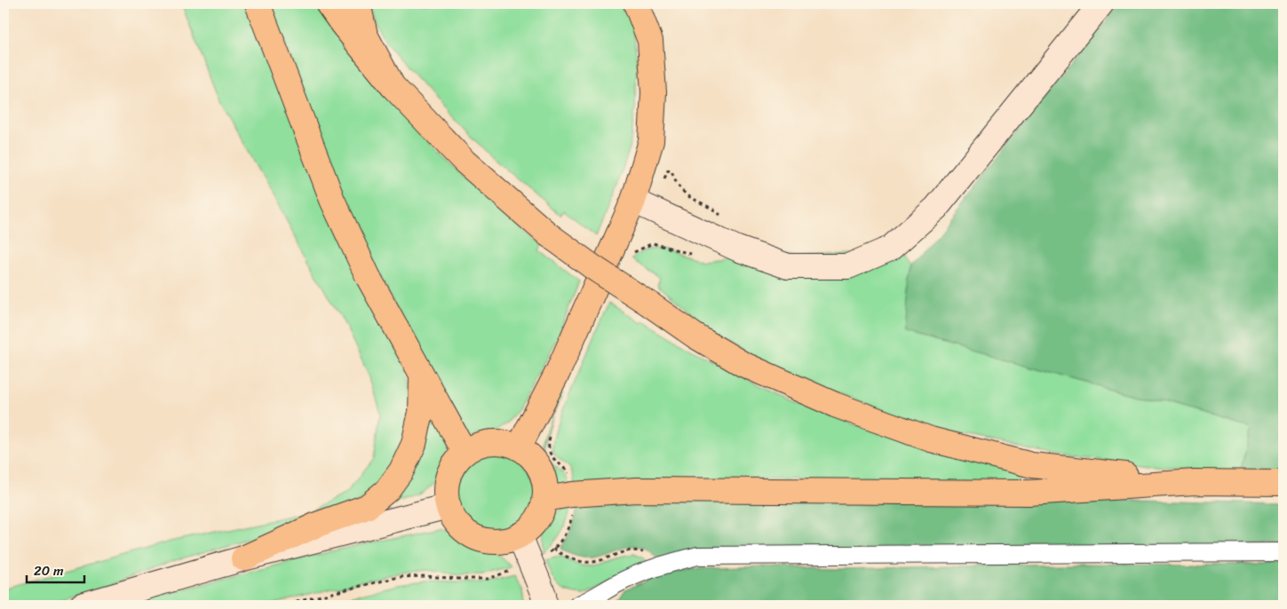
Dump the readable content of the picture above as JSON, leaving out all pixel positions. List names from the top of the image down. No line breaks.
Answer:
{"scale_bar":"20 m"}
